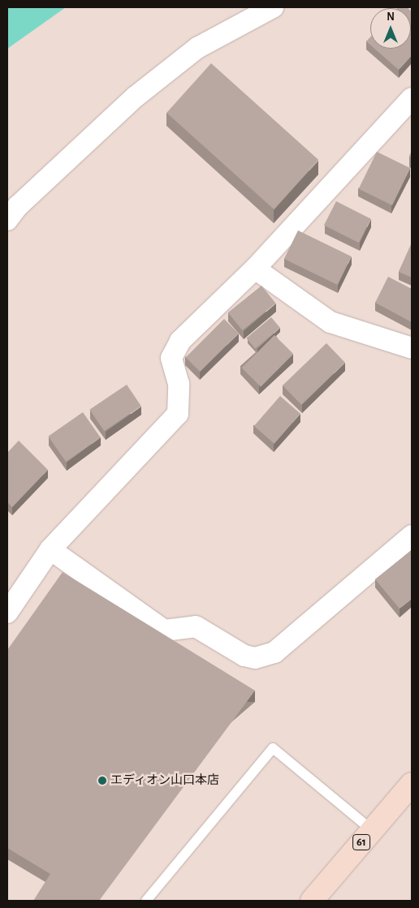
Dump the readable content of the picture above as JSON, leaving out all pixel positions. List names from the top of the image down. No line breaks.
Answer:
{"streets":{"main road":["61"]},"places":["エディオン山口本店"],"north":"top"}
